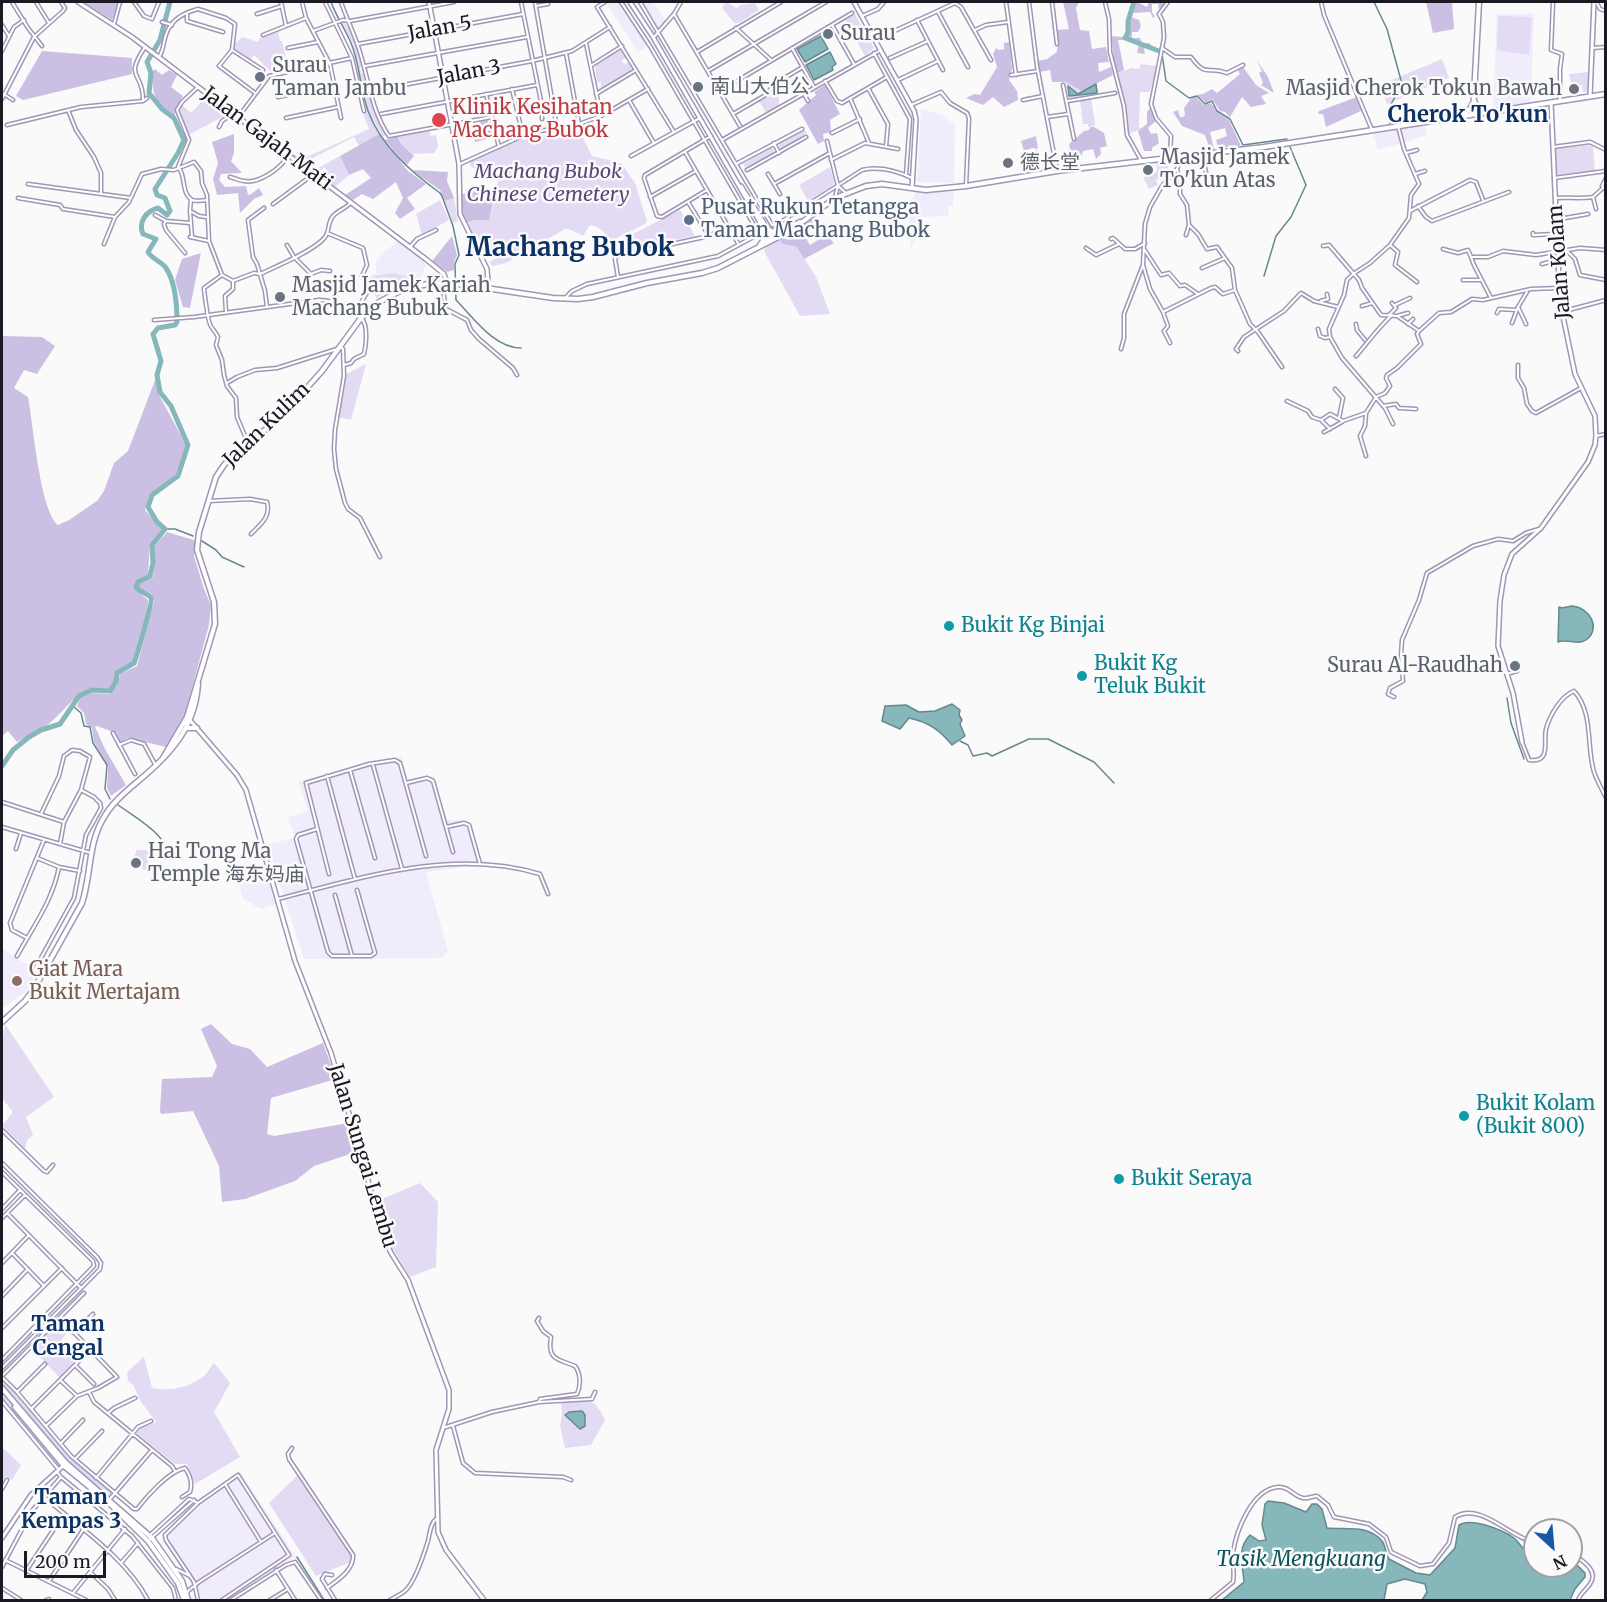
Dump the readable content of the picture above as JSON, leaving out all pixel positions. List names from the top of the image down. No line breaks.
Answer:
{"streets":{"main road":["Jalan Gajah Mati","Jalan Kolam","Jalan Kulim","Jalan Sungai Lembu"],"street":["Jalan 5","Jalan 3"]},"crossings":[["Jalan Gajah Mati","Jalan Kulim"],["Jalan Kolam","Jalan Kulim"],["Jalan Kulim","Jalan Sungai Lembu"]],"districts":["Cherok To'kun","Machang Bubok","Taman Cengal","Taman Kempas 3"],"water":["Tasik Mengkuang"],"parks":["Machang Bubok Chinese Cemetery"],"places":["Surau","Surau Taman Jambu","南山大伯公","Masjid Cherok Tokun Bawah","Klinik Kesihatan Machang Bubok","德长堂","Masjid Jamek To'kun Atas","Pusat Rukun Tetangga Taman Machang Bubok","Masjid Jamek Kariah Machang Bubuk","Bukit Kg Binjai","Surau Al-Raudhah","Bukit Kg Teluk Bukit","Hai Tong Ma Temple 海东妈庙","Giat Mara Bukit Mertajam","Bukit Kolam (Bukit 800)","Bukit Seraya"],"scale_bar":"200 m","north":"bottom right"}
